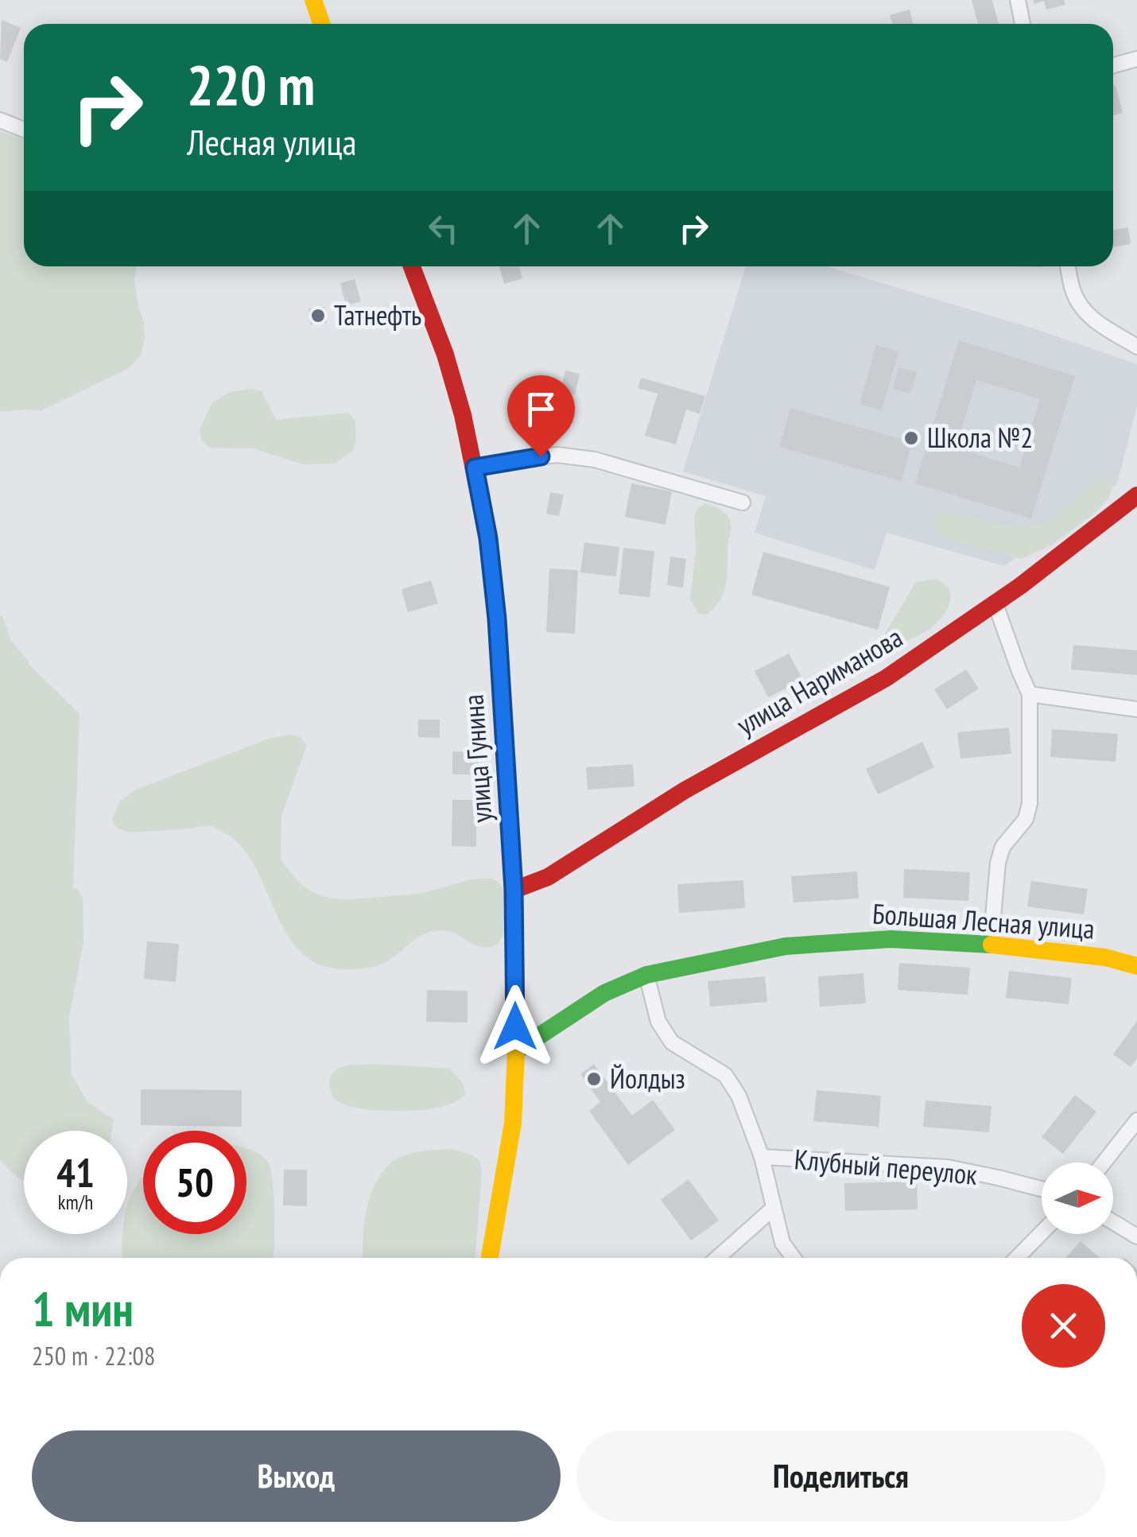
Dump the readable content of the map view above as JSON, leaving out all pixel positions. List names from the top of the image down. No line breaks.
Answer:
{"streets":{"street":["улица Нариманова","улица Гунина","Большая Лесная улица","Клубный переулок"]},"crossings":[["улица Нариманова","улица Гунина"],["улица Гунина","Большая Лесная улица"]],"places":["Татнефть","Школа №2","Йолдыз"],"north":"right","page":{"turn":["220 m","Лесная улица"],"speed":"41 km/h","limit":"50","heading":["1 мин","250 m · 22:08"],"buttons":["Выход","Поделиться"]}}
